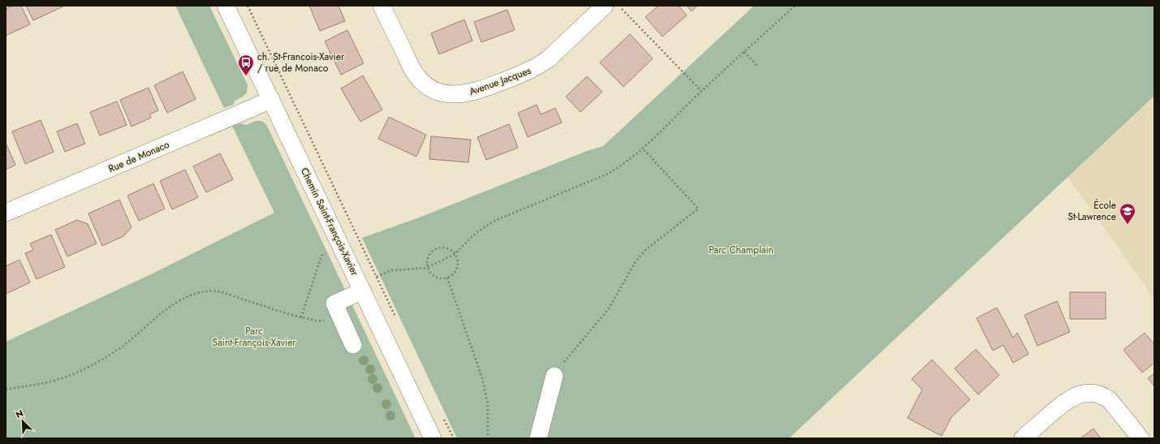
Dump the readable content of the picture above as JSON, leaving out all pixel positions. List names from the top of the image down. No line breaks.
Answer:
{"streets":{"street":["Avenue Jacques","Rue de Monaco","Chemin Saint-François-Xavier"]},"crossings":[["Rue de Monaco","Chemin Saint-François-Xavier"]],"parks":["Parc Champlain","Parc Saint-François-Xavier"],"places":{"bus stop":["ch. St-Francois-Xavier / rue de Monaco"],"school or university":["École St-Lawrence"]},"north":"top left"}
